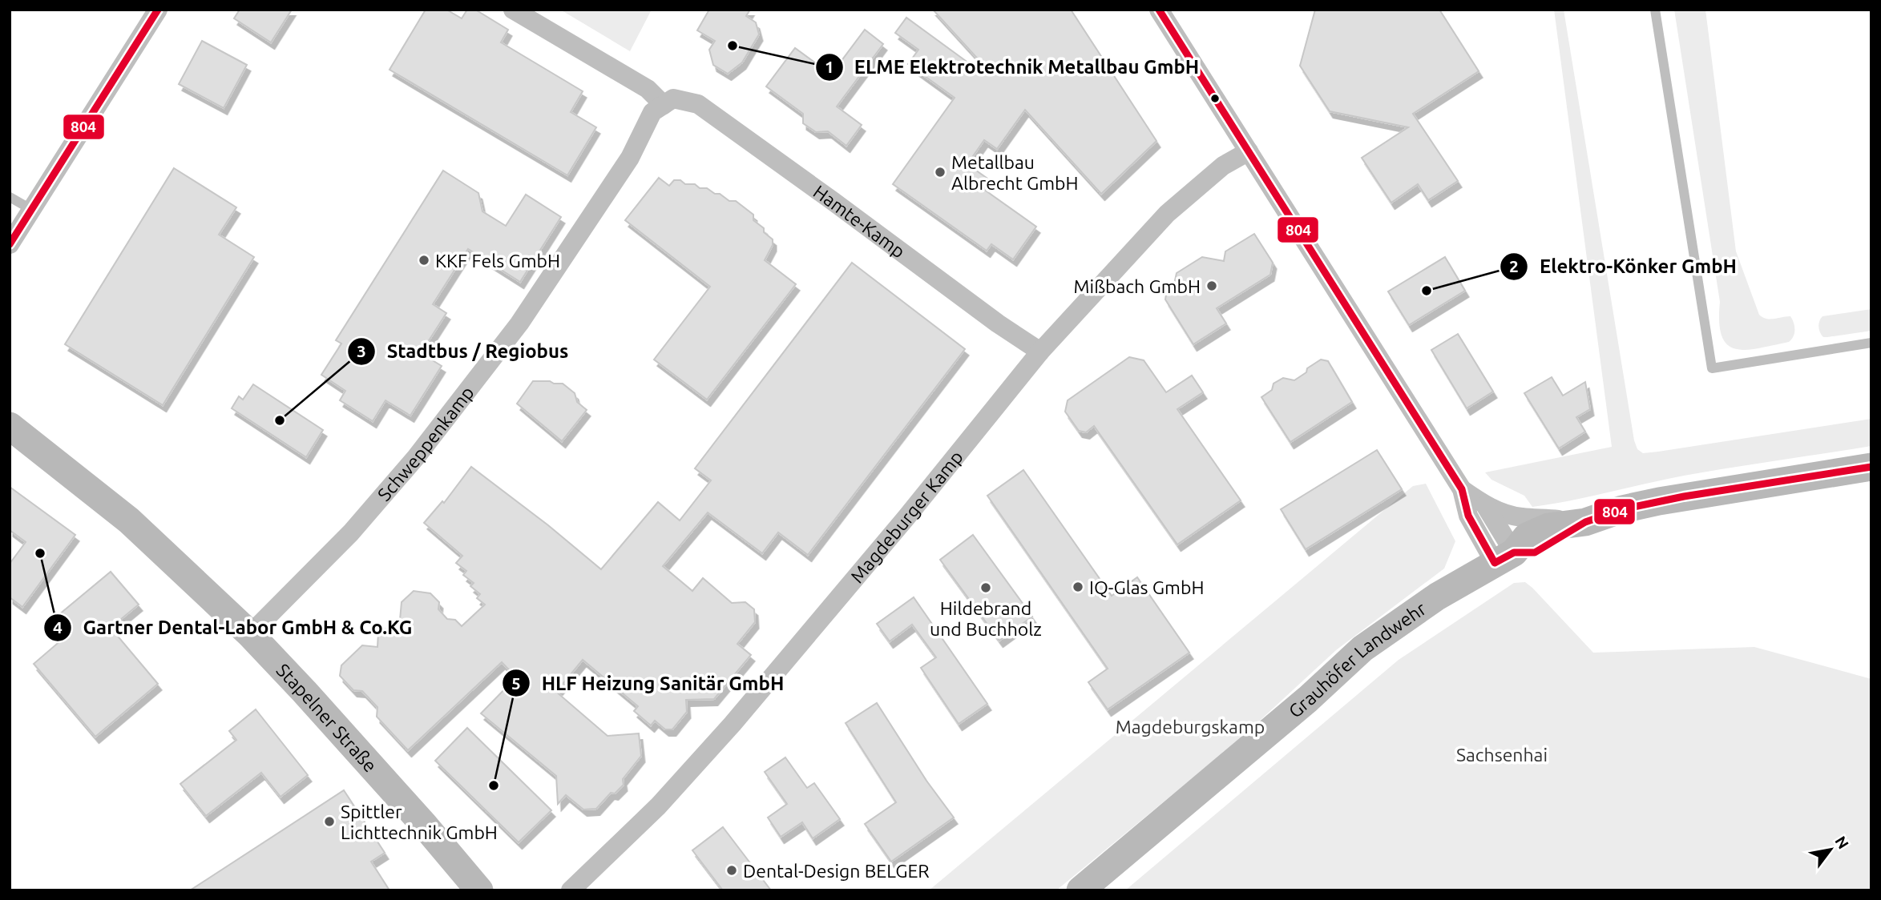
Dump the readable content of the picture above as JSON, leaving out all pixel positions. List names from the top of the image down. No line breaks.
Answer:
{"streets":{"street":["Hamte-Kamp","Schweppenkamp","Magdeburger Kamp","Grauhöfer Landwehr","Stapelner Straße"]},"crossings":[["Hamte-Kamp","Schweppenkamp"],["Hamte-Kamp","Magdeburger Kamp"],["Schweppenkamp","Stapelner Straße"]],"parks":["Magdeburgskamp","Sachsenhai"],"places":["ELME Elektrotechnik Metallbau GmbH","Metallbau Albrecht GmbH","KKF Fels GmbH","Mißbach GmbH","Elektro-Könker GmbH","Stadtbus / Regiobus","Gartner Dental-Labor GmbH & Co.KG","IQ-Glas GmbH","Hildebrand und Buchholz","HLF Heizung Sanitär GmbH","Spittler Lichttechnik GmbH","Dental-Design BELGER"],"lines":["transit line 804"],"north":"top right"}
